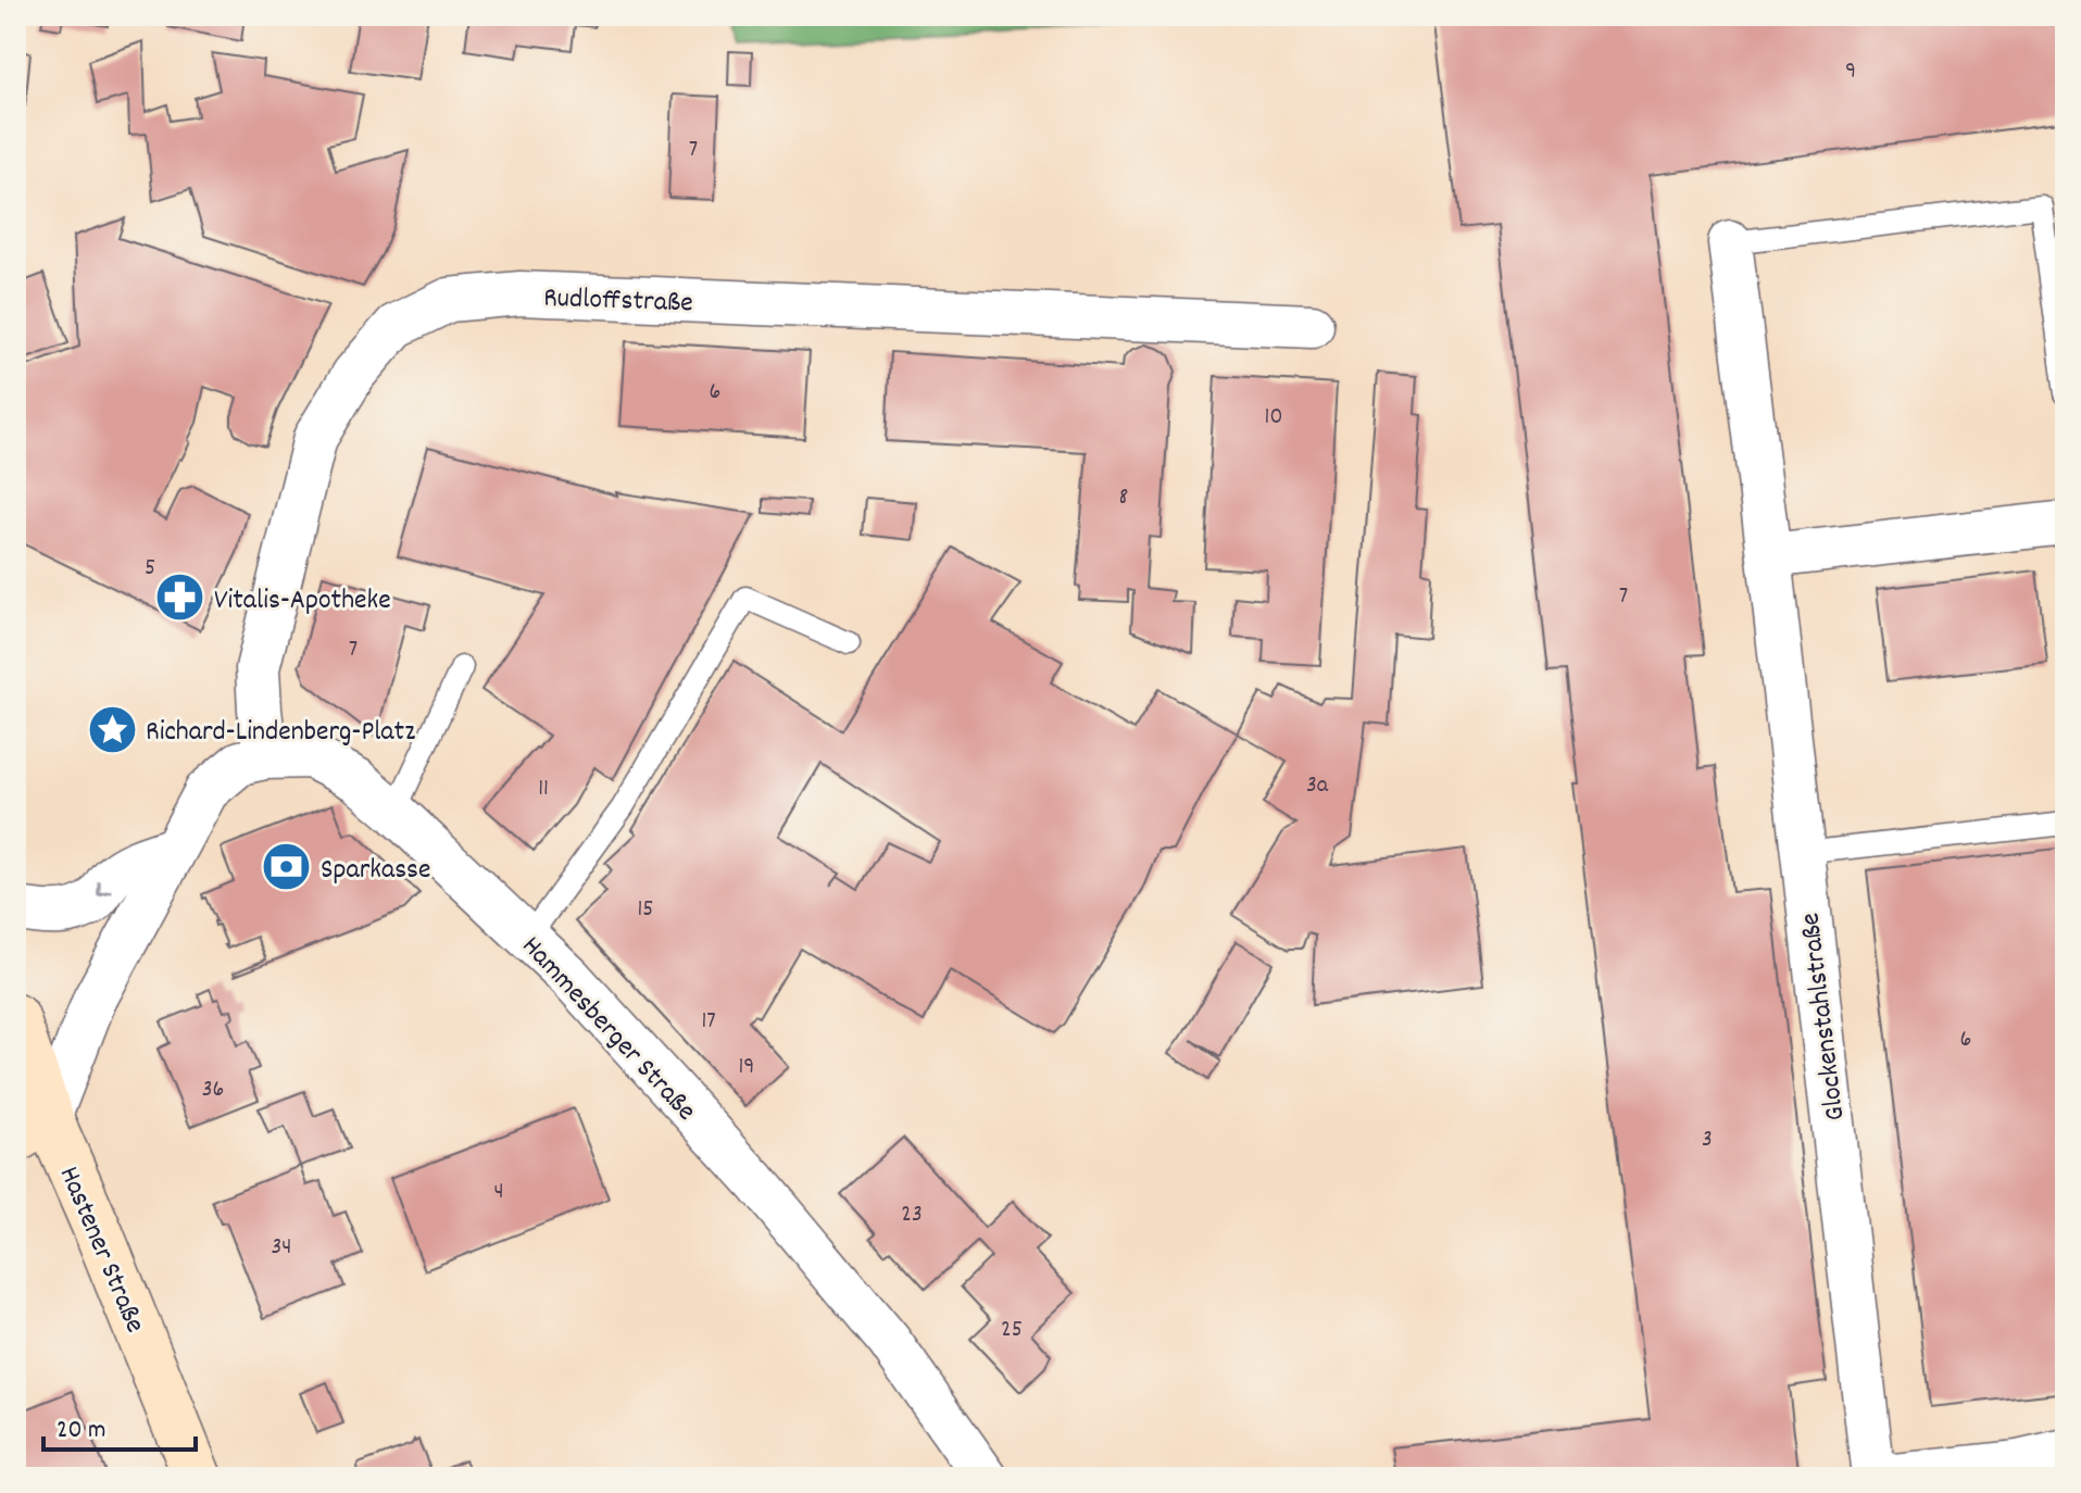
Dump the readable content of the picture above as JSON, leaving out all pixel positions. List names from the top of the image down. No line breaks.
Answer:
{"streets":{"main road":["Hastener Straße"],"street":["Rudloffstraße","Glockenstahlstraße","Hammesberger Straße"]},"crossings":[["Rudloffstraße","Hammesberger Straße"],["Hammesberger Straße","Hastener Straße"]],"places":{"pharmacy":["Vitalis-Apotheke"],"place":["Richard-Lindenberg-Platz"],"bank":["Sparkasse"]},"house_numbers":["9","7","6","10","8","5","7","7","3a","11","15","17","6","19","36","3","4","23","34","25"],"scale_bar":"20 m"}
